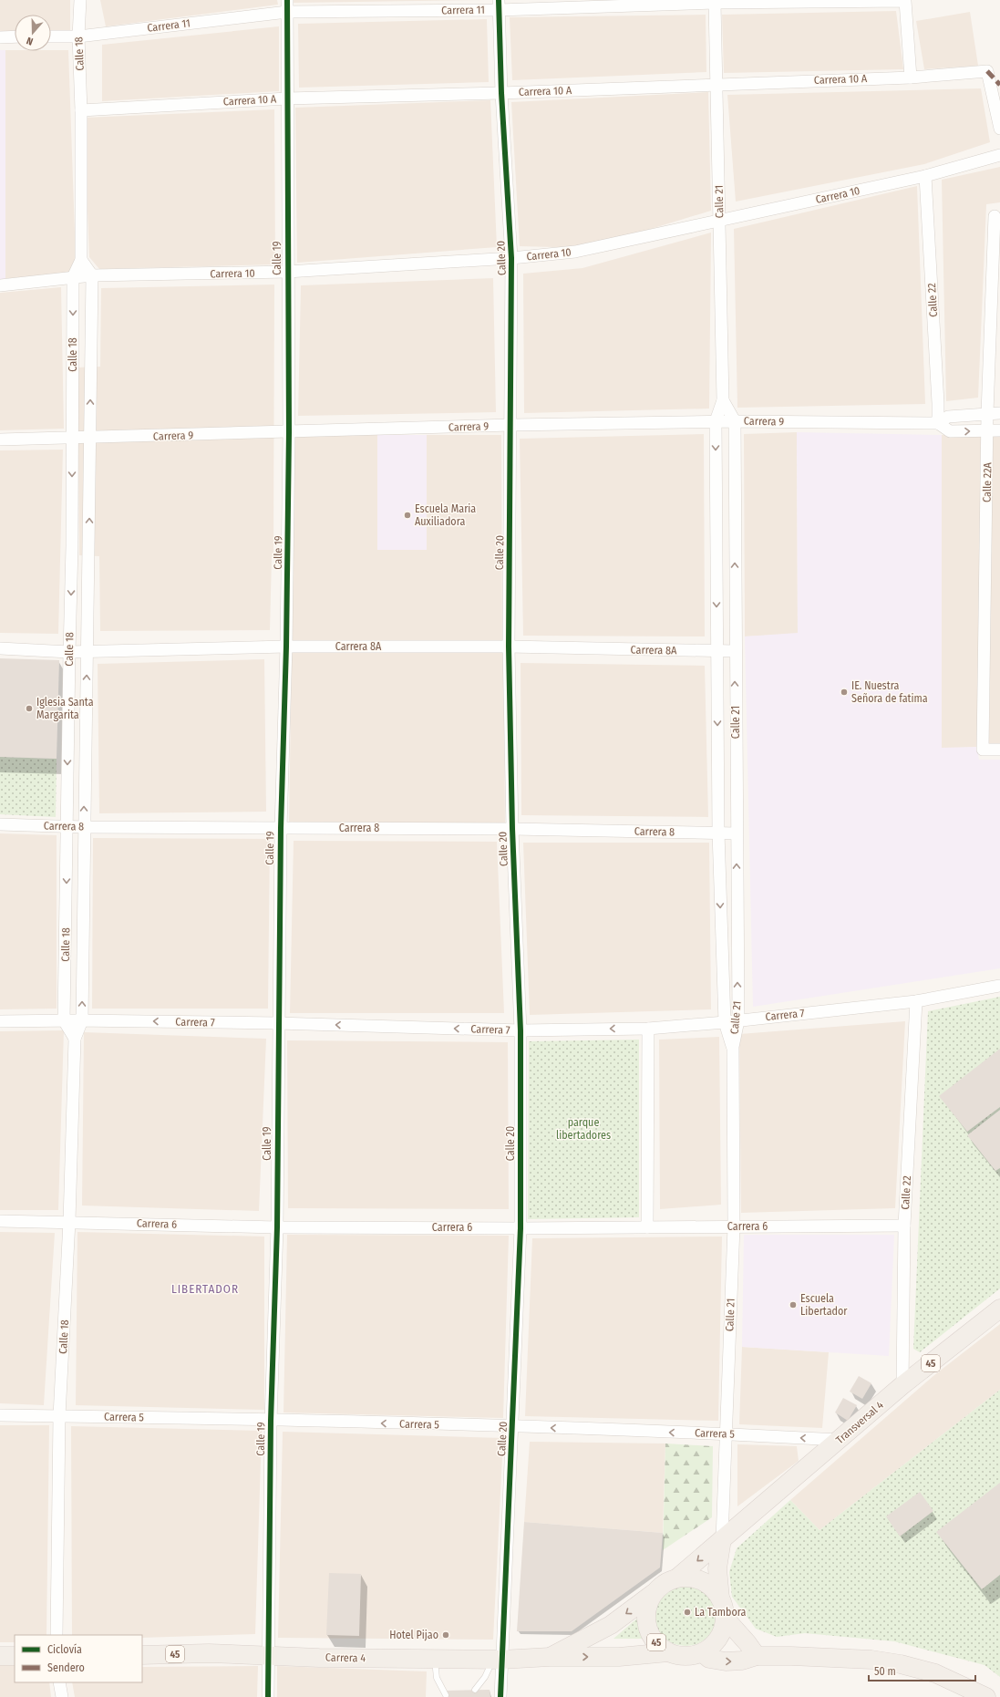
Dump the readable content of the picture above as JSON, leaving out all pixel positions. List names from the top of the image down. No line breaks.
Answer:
{"streets":{"main road":["45","Transversal 4","Carrera 4"],"street":["Carrera 11","Calle 18","Carrera 10 A","Carrera 10","Calle 21","Calle 19","Calle 20","Calle 22","Carrera 9","Calle 22A","Carrera 8A","Carrera 8","Carrera 7","Carrera 6","Carrera 5"]},"crossings":[["Carrera 11","Calle 18"],["Carrera 11","Carrera 10 A"],["Carrera 11","Calle 21"],["Carrera 11","Calle 19"],["Carrera 11","Calle 20"],["Calle 18","Carrera 10 A"],["Calle 18","Carrera 10"],["Calle 18","Carrera 9"],["Calle 18","Carrera 8A"],["Calle 18","Carrera 8"],["Calle 18","Carrera 7"],["Calle 18","Carrera 6"],["Calle 18","Carrera 5"],["Carrera 10 A","Calle 21"],["Carrera 10 A","Calle 19"],["Carrera 10 A","Calle 20"],["Carrera 10","Calle 21"],["Carrera 10","Calle 19"],["Carrera 10","Calle 20"],["Carrera 10","Calle 22"],["Calle 21","Carrera 9"],["Calle 21","Carrera 8A"],["Calle 21","Carrera 8"],["Calle 21","Carrera 7"],["Calle 21","Carrera 6"],["Calle 21","45"],["Calle 21","Carrera 5"],["Calle 21","Transversal 4"],["Calle 19","Carrera 9"],["Calle 19","Carrera 8A"],["Calle 19","Carrera 8"],["Calle 19","Carrera 7"],["Calle 19","Carrera 6"],["Calle 19","Carrera 5"],["Calle 19","Carrera 4"],["Calle 20","Carrera 9"],["Calle 20","Carrera 8A"],["Calle 20","Carrera 8"],["Calle 20","Carrera 7"],["Calle 20","Carrera 6"],["Calle 20","Carrera 5"],["Calle 20","Carrera 4"],["Calle 22","Carrera 9"],["Calle 22","Carrera 7"],["Calle 22","Carrera 6"],["Calle 22","Transversal 4"],["45","Transversal 4"],["45","Carrera 4"],["Carrera 5","Transversal 4"]],"one_way":["Carrera 7","Carrera 5"],"districts":["LIBERTADOR"],"parks":["parque libertadores"],"places":["Escuela Maria Auxiliadora","IE. Nuestra Señora de fatima","Iglesia Santa Margarita","Escuela Libertador","La Tambora","Hotel Pijao"],"legend":["Ciclovía","Sendero"],"scale_bar":"50 m","north":"bottom"}
